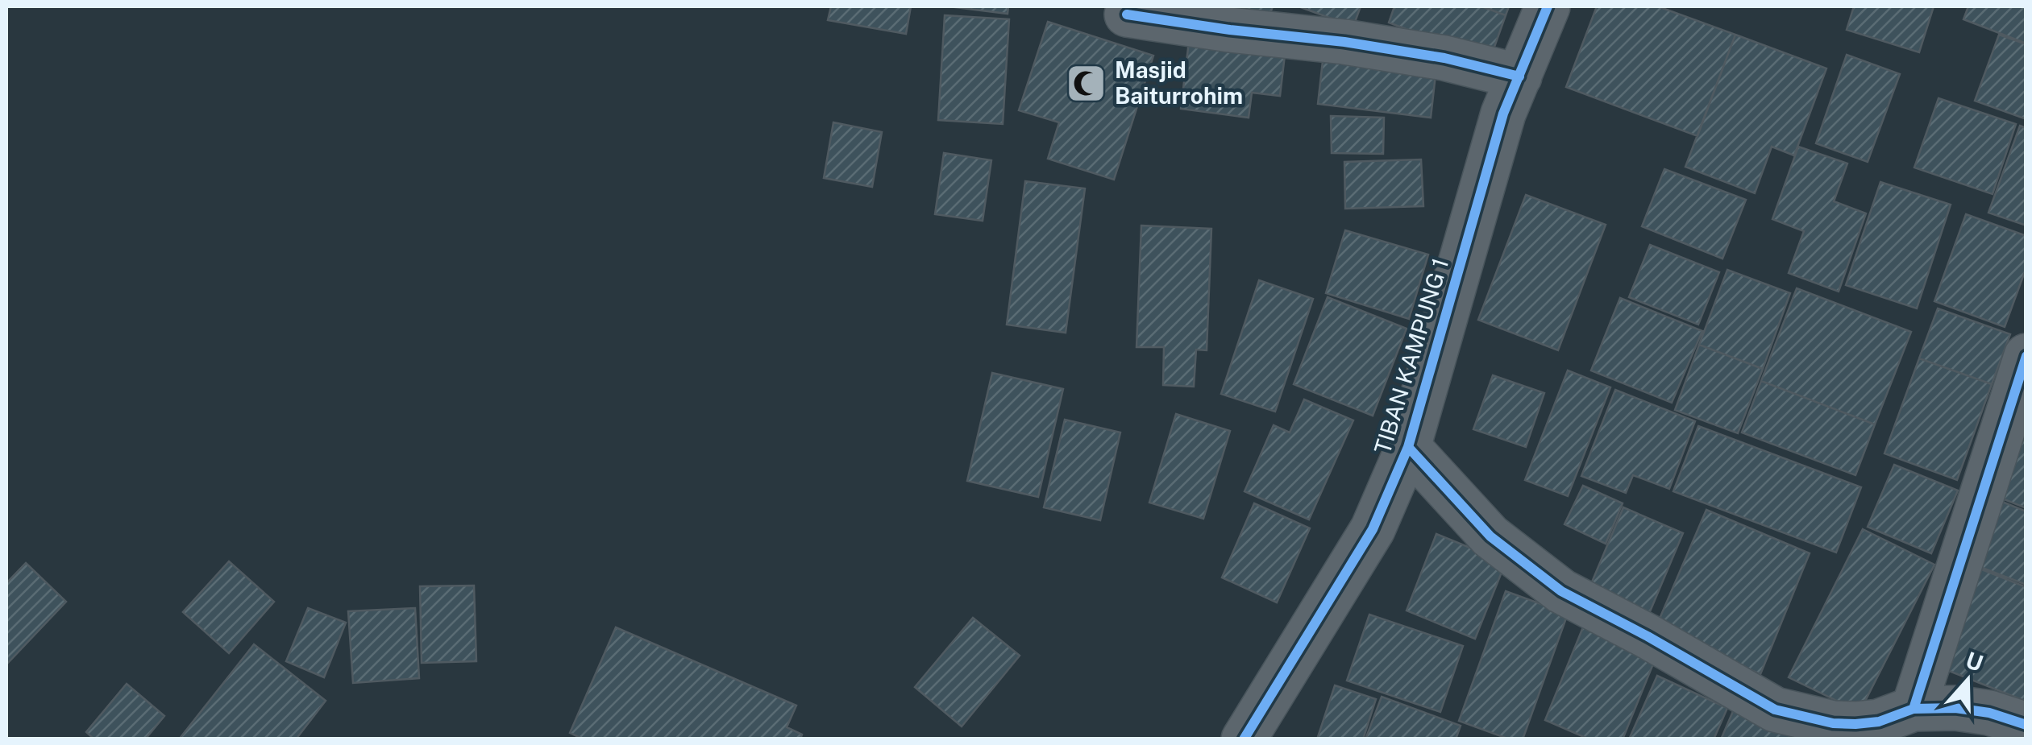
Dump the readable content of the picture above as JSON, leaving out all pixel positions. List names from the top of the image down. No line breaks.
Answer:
{"streets":{"street":["TIBAN KAMPUNG 1"]},"places":{"mosque":["Masjid Baiturrohim"]},"north":"top"}
